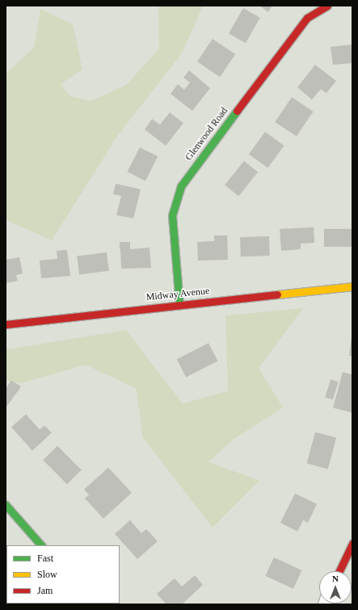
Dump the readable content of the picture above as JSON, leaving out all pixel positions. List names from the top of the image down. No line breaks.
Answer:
{"streets":{"street":["Glenwood Road","Midway Avenue"]},"crossings":[["Glenwood Road","Midway Avenue"]],"legend":["Fast","Slow","Jam"],"north":"top"}
